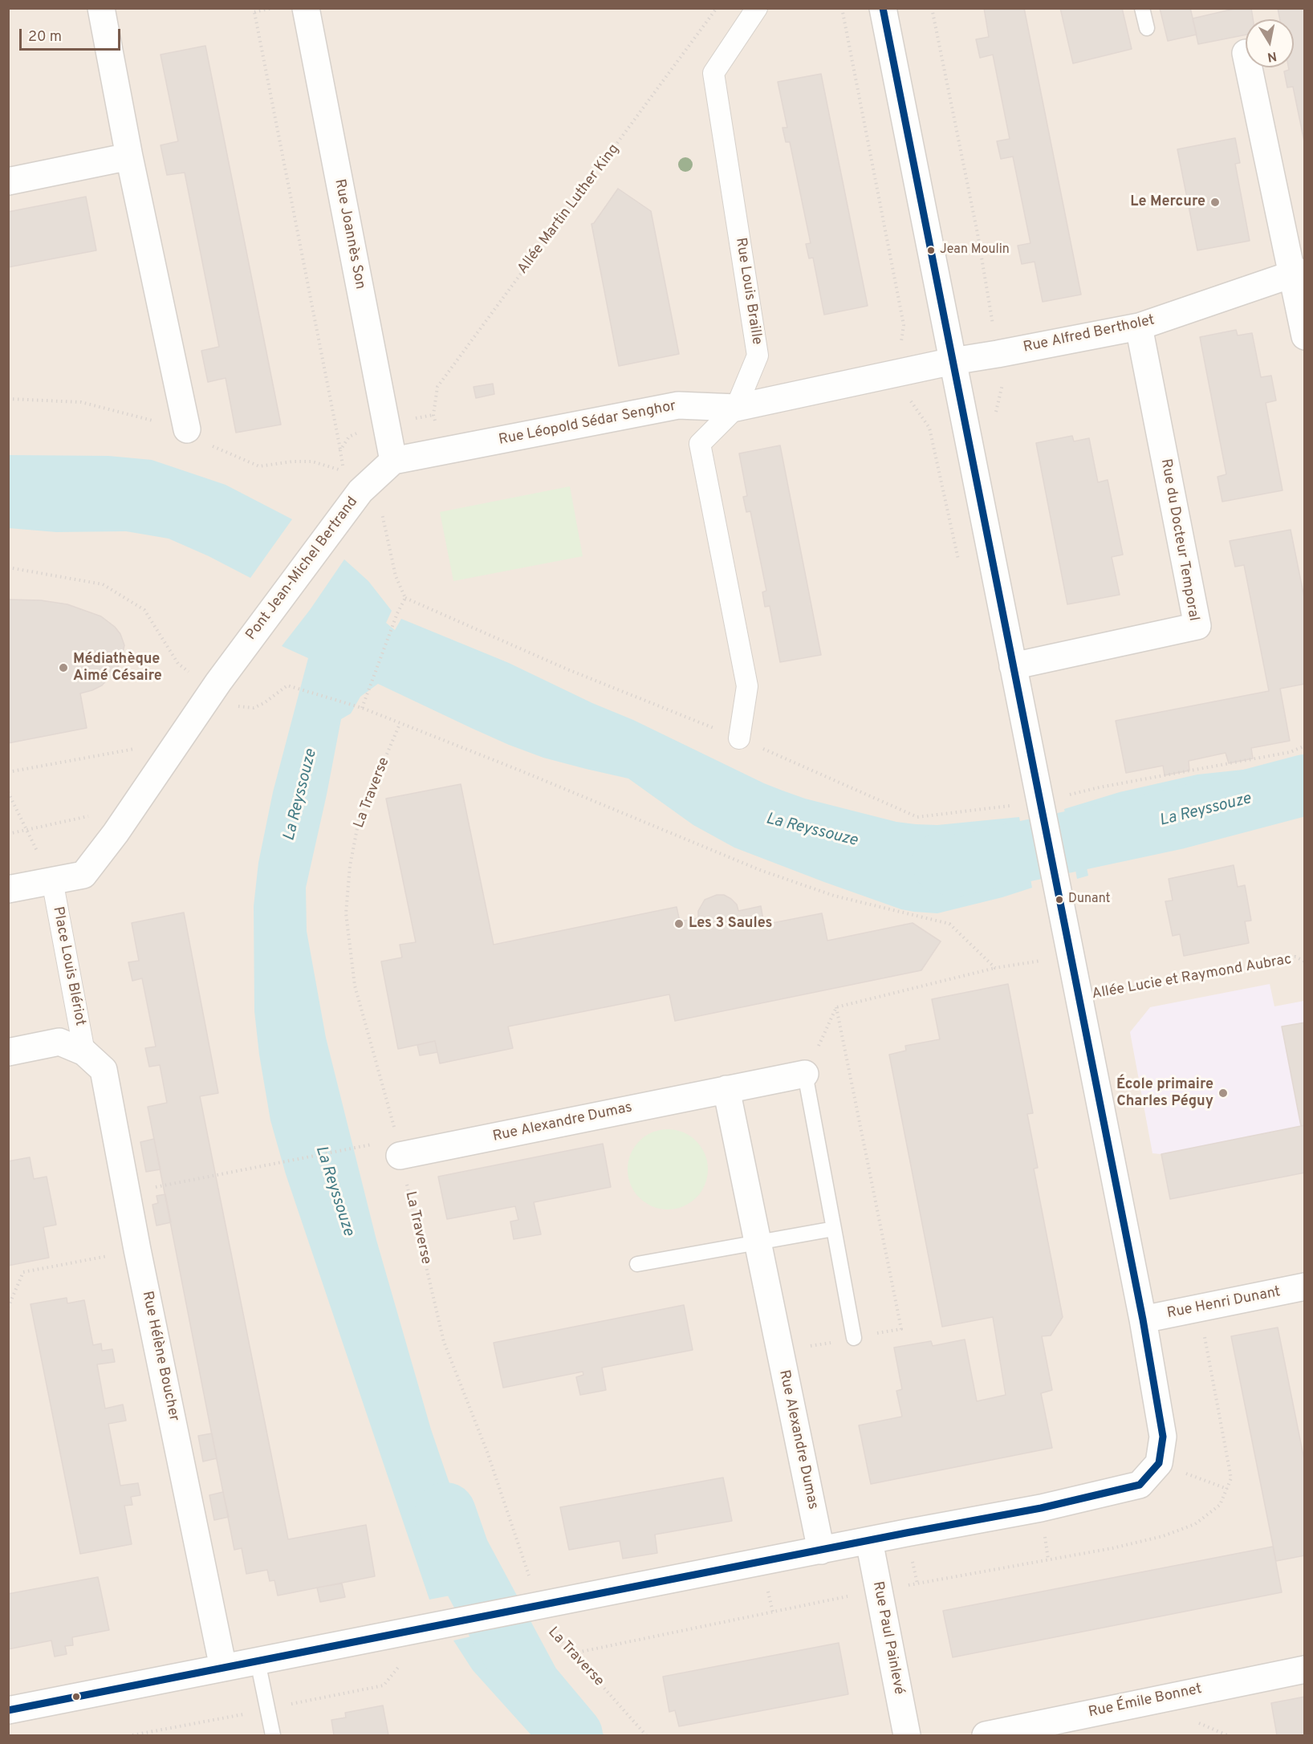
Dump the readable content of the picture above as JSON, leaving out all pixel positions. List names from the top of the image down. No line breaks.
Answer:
{"streets":{"street":["Rue Joannès Son","Rue Louis Braille","Rue Alfred Bertholet","Rue Léopold Sédar Senghor","Rue du Docteur Temporal","Pont Jean-Michel Bertrand","Place Louis Blériot","Rue Alexandre Dumas","Rue Henri Dunant","Rue Hélène Boucher","Rue Paul Painlevé","Rue Émile Bonnet"],"path":["Allée Martin Luther King","La Traverse","Allée Lucie et Raymond Aubrac"]},"crossings":[["Rue Joannès Son","Rue Léopold Sédar Senghor"],["Rue Joannès Son","Pont Jean-Michel Bertrand"],["Rue Louis Braille","Rue Léopold Sédar Senghor"],["Rue Alfred Bertholet","Rue Léopold Sédar Senghor"],["Rue Alfred Bertholet","Rue du Docteur Temporal"],["Rue Léopold Sédar Senghor","Pont Jean-Michel Bertrand"],["Pont Jean-Michel Bertrand","Place Louis Blériot"],["La Traverse","Rue Alexandre Dumas"],["Place Louis Blériot","Rue Hélène Boucher"]],"water":["La Reyssouze"],"places":["Le Mercure","Jean Moulin","Médiathèque Aimé Césaire","Dunant","Les 3 Saules","École primaire Charles Péguy"],"scale_bar":"20 m","north":"bottom"}
